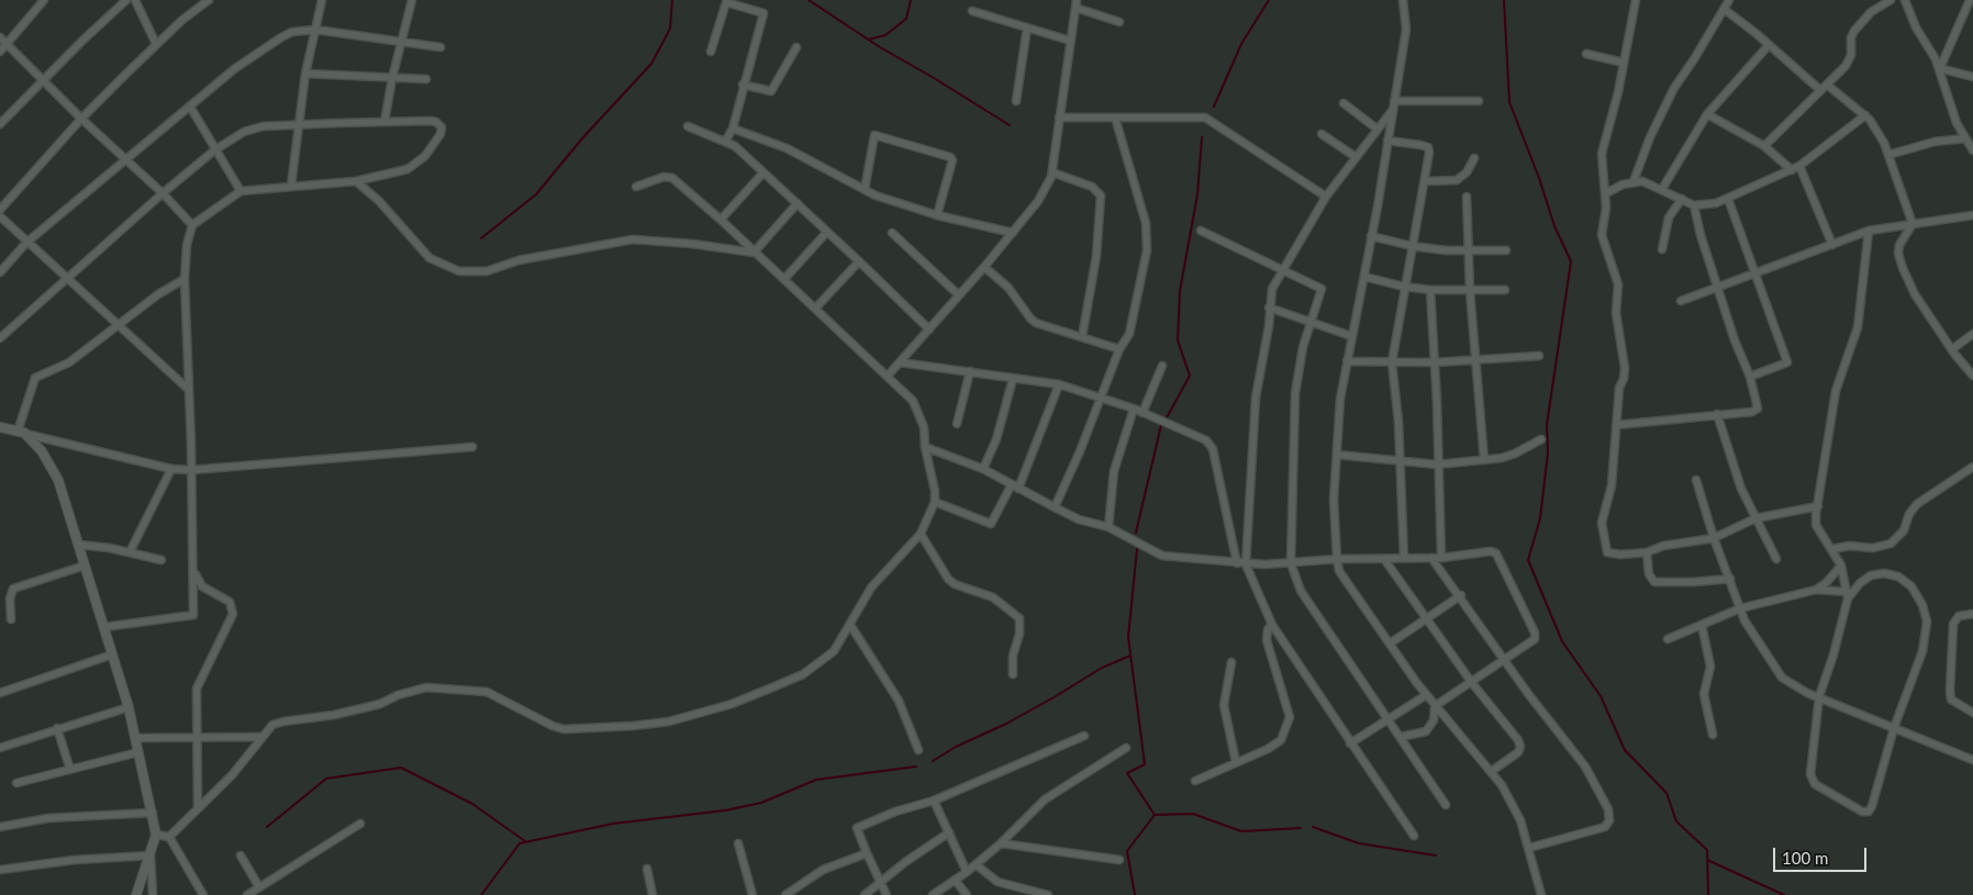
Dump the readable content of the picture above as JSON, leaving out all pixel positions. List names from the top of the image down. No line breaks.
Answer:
{"scale_bar":"100 m"}
